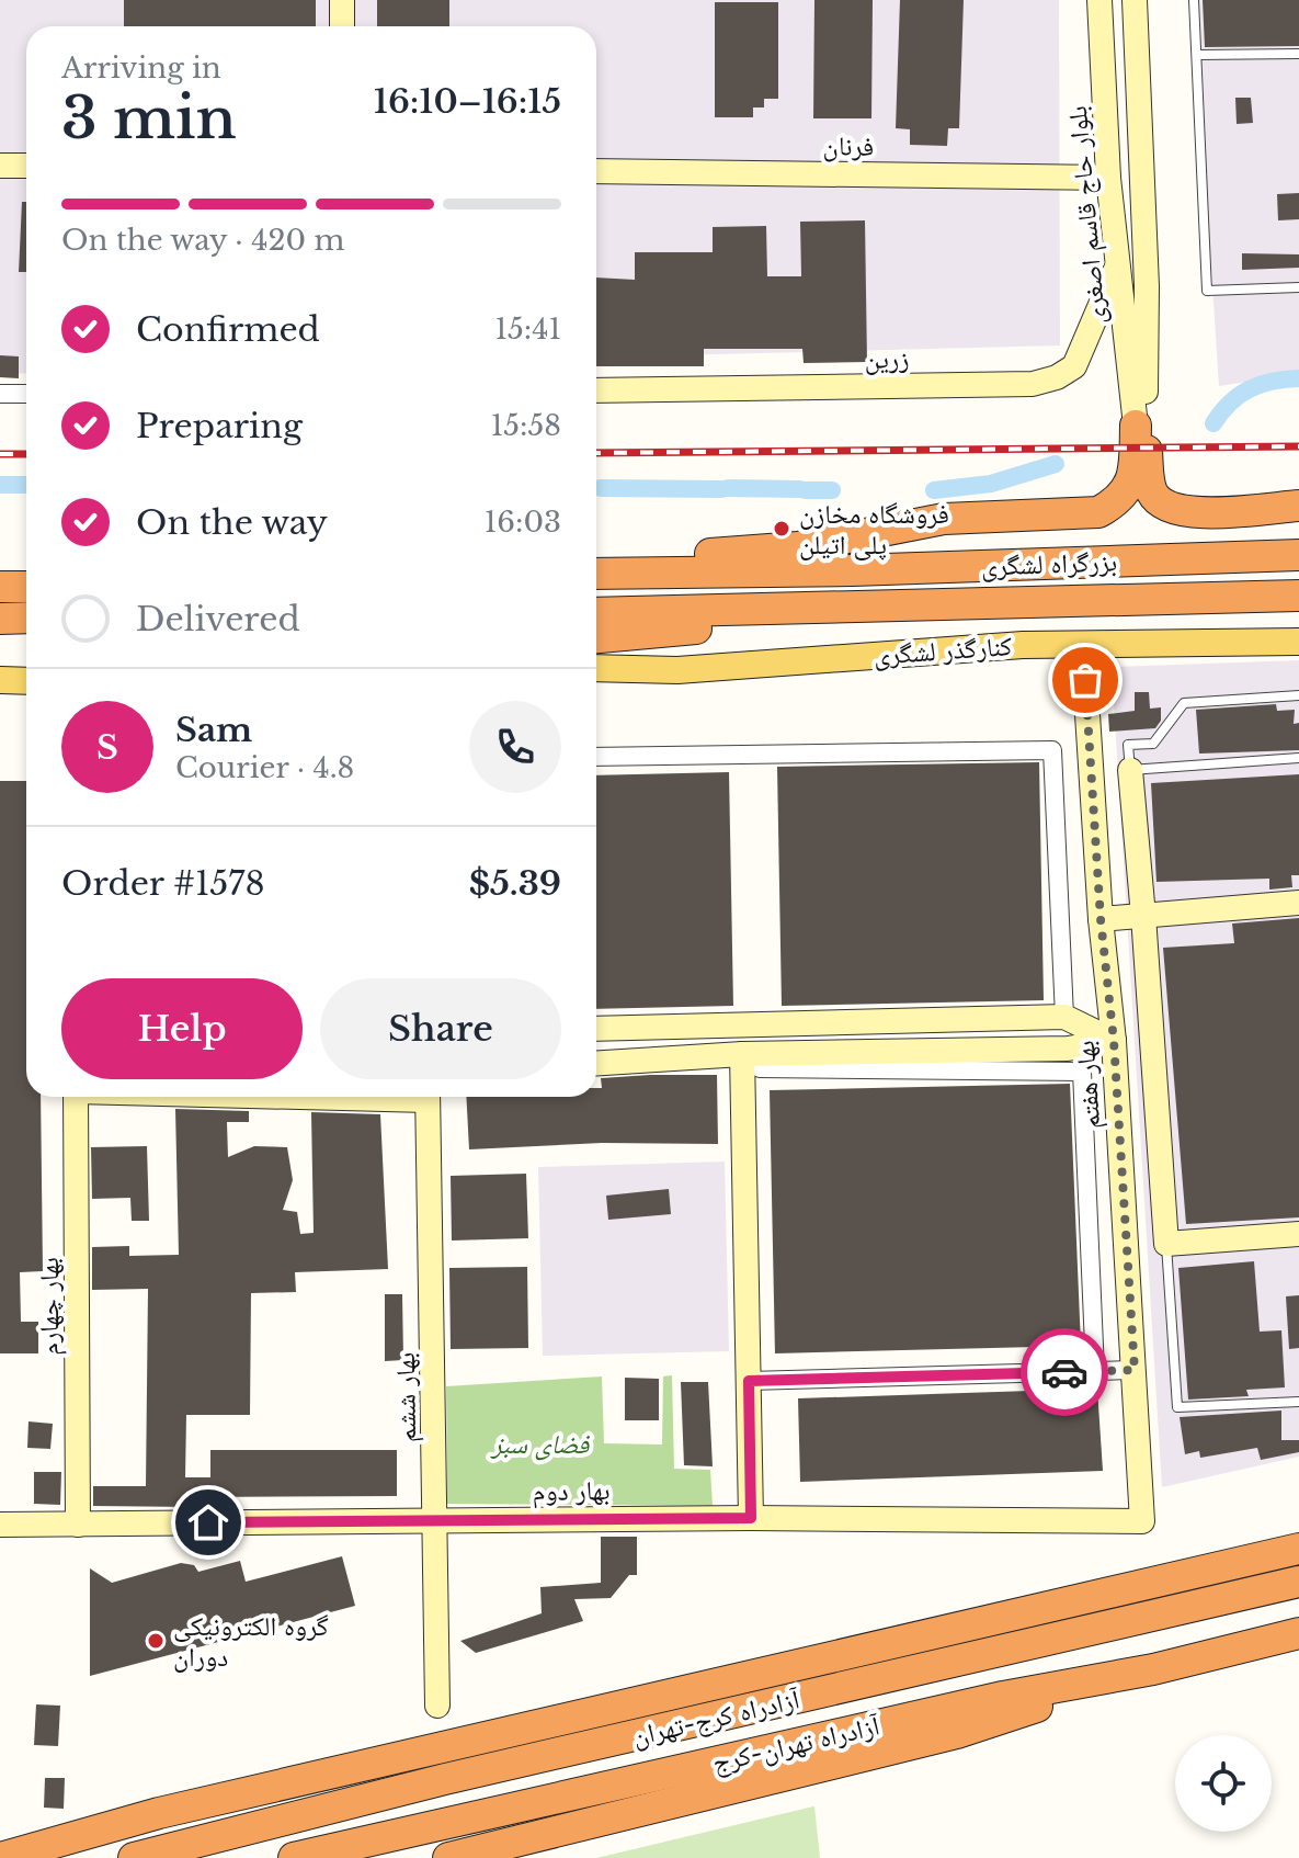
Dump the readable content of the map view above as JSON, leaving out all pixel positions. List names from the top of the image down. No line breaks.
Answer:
{"streets":{"highway":["بزرگراه لشگری","آزادراه کرج-تهران","آزادراه تهران-کرج"],"main road":["کنارگذر لشگری"],"street":["فرنان","بلوار حاج قاسم اصغری","زرین","بهار هفتم","بهار چهارم","بهار ششم","بهار دوم"]},"crossings":[["فرنان","بلوار حاج قاسم اصغری"],["بلوار حاج قاسم اصغری","زرین"],["کنارگذر لشگری","بهار هفتم"],["بهار هفتم","بهار دوم"],["بهار چهارم","بهار دوم"],["بهار ششم","بهار دوم"]],"parks":["فضای سبز"],"places":["فروشگاه مخازن پلی اتیلن","گروه الکترونیکی دوران"],"page":{"heading":["3 min","Arriving in","16:10–16:15"],"panel":["Sam","Courier · 4.8","Order #1578","$5.39"],"bar":"On the way · 420 m","list":[["Confirmed","15:41"],["Preparing","15:58"],["On the way","16:03"],"Delivered"],"round":"S","buttons":["Help","Share"]}}
